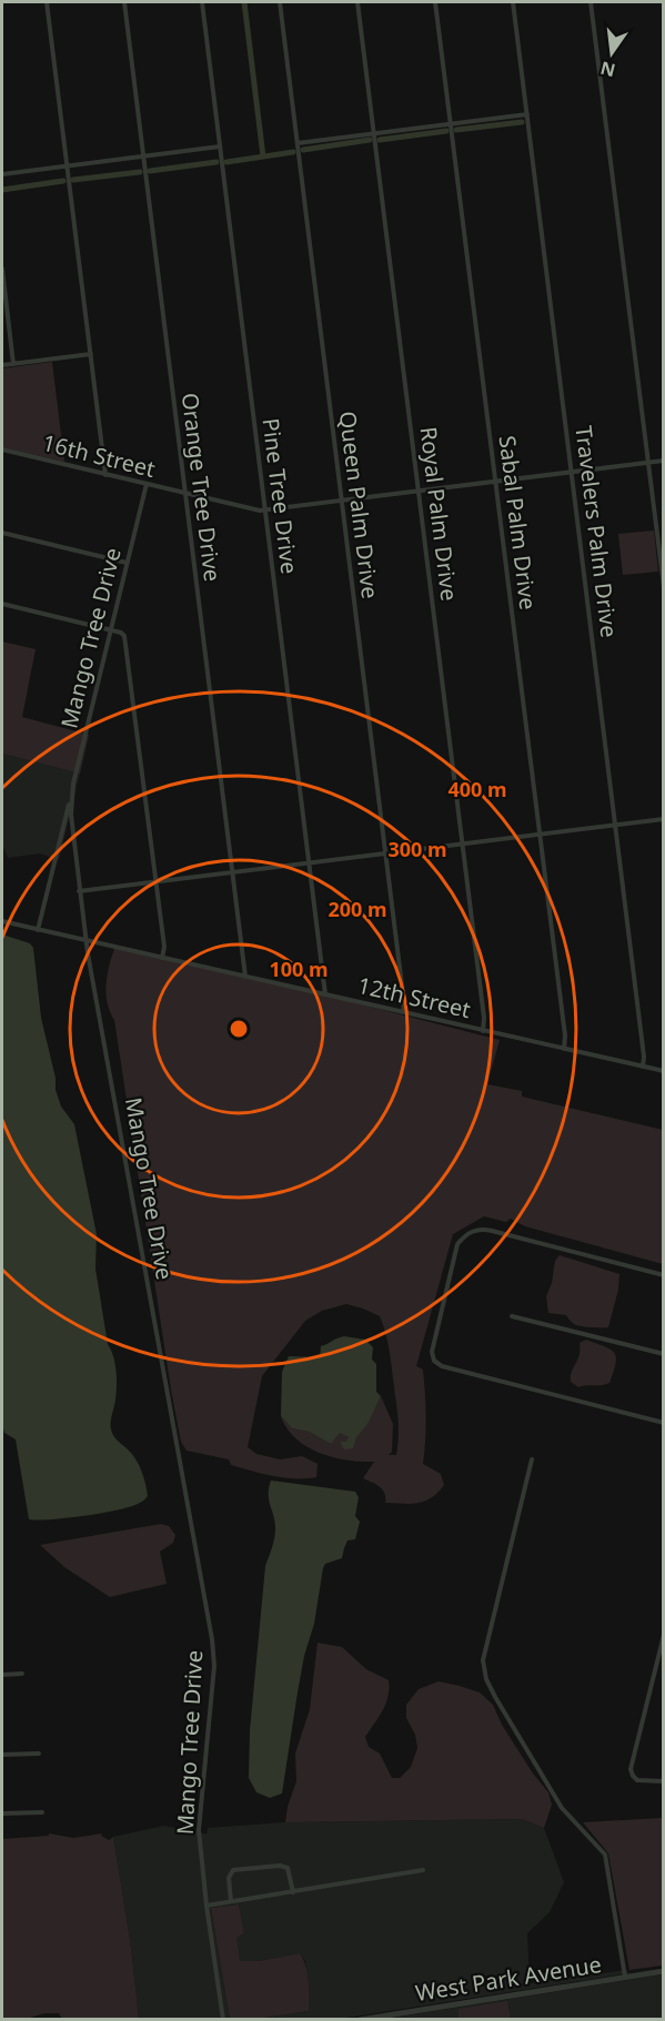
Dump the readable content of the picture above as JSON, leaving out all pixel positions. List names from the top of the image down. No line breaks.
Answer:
{"streets":{"street":["16th Street","Orange Tree Drive","Pine Tree Drive","Queen Palm Drive","Royal Palm Drive","Sabal Palm Drive","Travelers Palm Drive","Mango Tree Drive","12th Street","West Park Avenue"]},"crossings":[["16th Street","Orange Tree Drive"],["16th Street","Pine Tree Drive"],["16th Street","Queen Palm Drive"],["16th Street","Royal Palm Drive"],["16th Street","Sabal Palm Drive"],["16th Street","Travelers Palm Drive"],["16th Street","Mango Tree Drive"],["Orange Tree Drive","12th Street"],["Pine Tree Drive","12th Street"],["Queen Palm Drive","12th Street"],["Royal Palm Drive","12th Street"],["Sabal Palm Drive","12th Street"],["Travelers Palm Drive","12th Street"],["Mango Tree Drive","12th Street"]],"north":"bottom","rings":["400 m","300 m","200 m","100 m"]}
